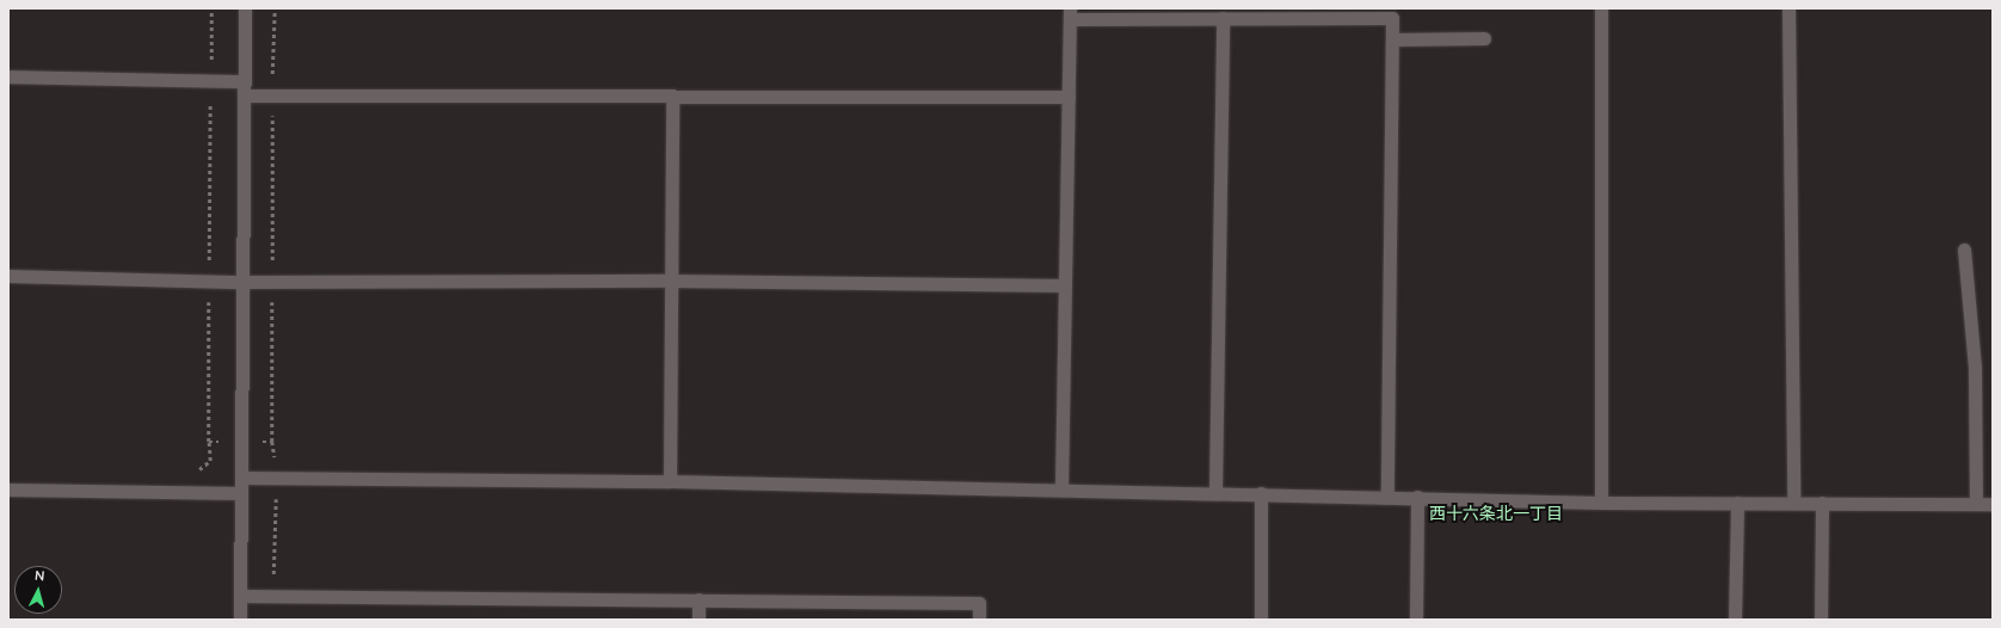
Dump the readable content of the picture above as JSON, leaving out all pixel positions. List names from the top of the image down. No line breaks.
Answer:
{"districts":["西十六条北一丁目"],"north":"top"}
